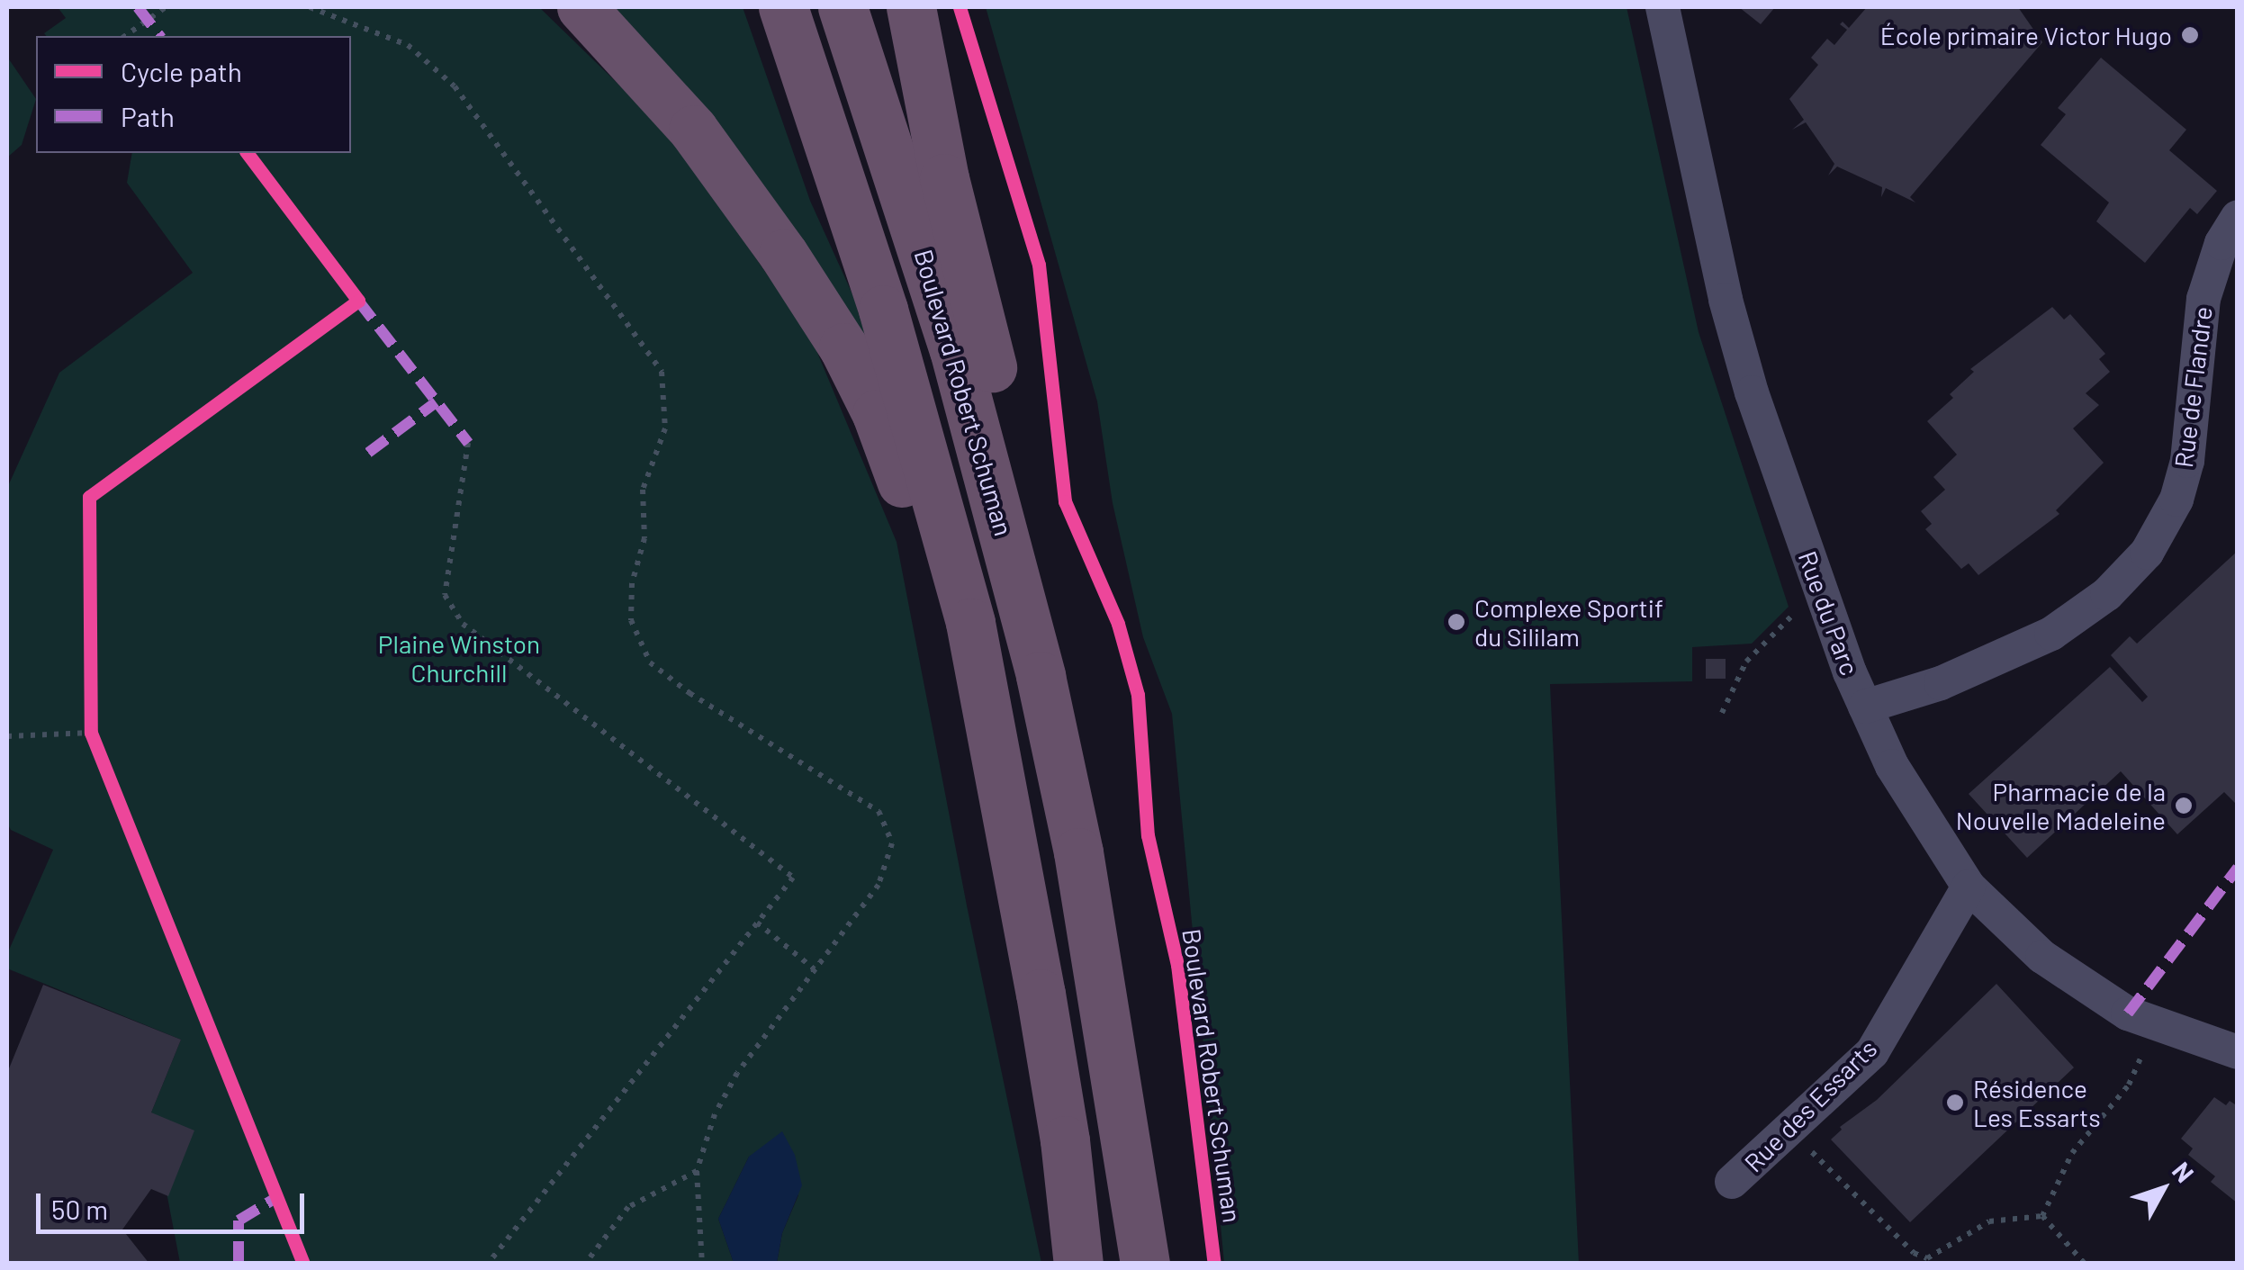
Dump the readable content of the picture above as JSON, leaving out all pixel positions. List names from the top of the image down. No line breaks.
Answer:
{"streets":{"highway":["Boulevard Robert Schuman"],"street":["Rue de Flandre","Rue du Parc","Rue des Essarts"]},"crossings":[["Rue de Flandre","Rue du Parc"],["Rue du Parc","Rue des Essarts"]],"parks":["Plaine Winston Churchill"],"places":["École primaire Victor Hugo","Complexe Sportif du Sililam","Pharmacie de la Nouvelle Madeleine","Résidence Les Essarts"],"legend":["Cycle path","Path"],"scale_bar":"50 m","north":"top right"}
